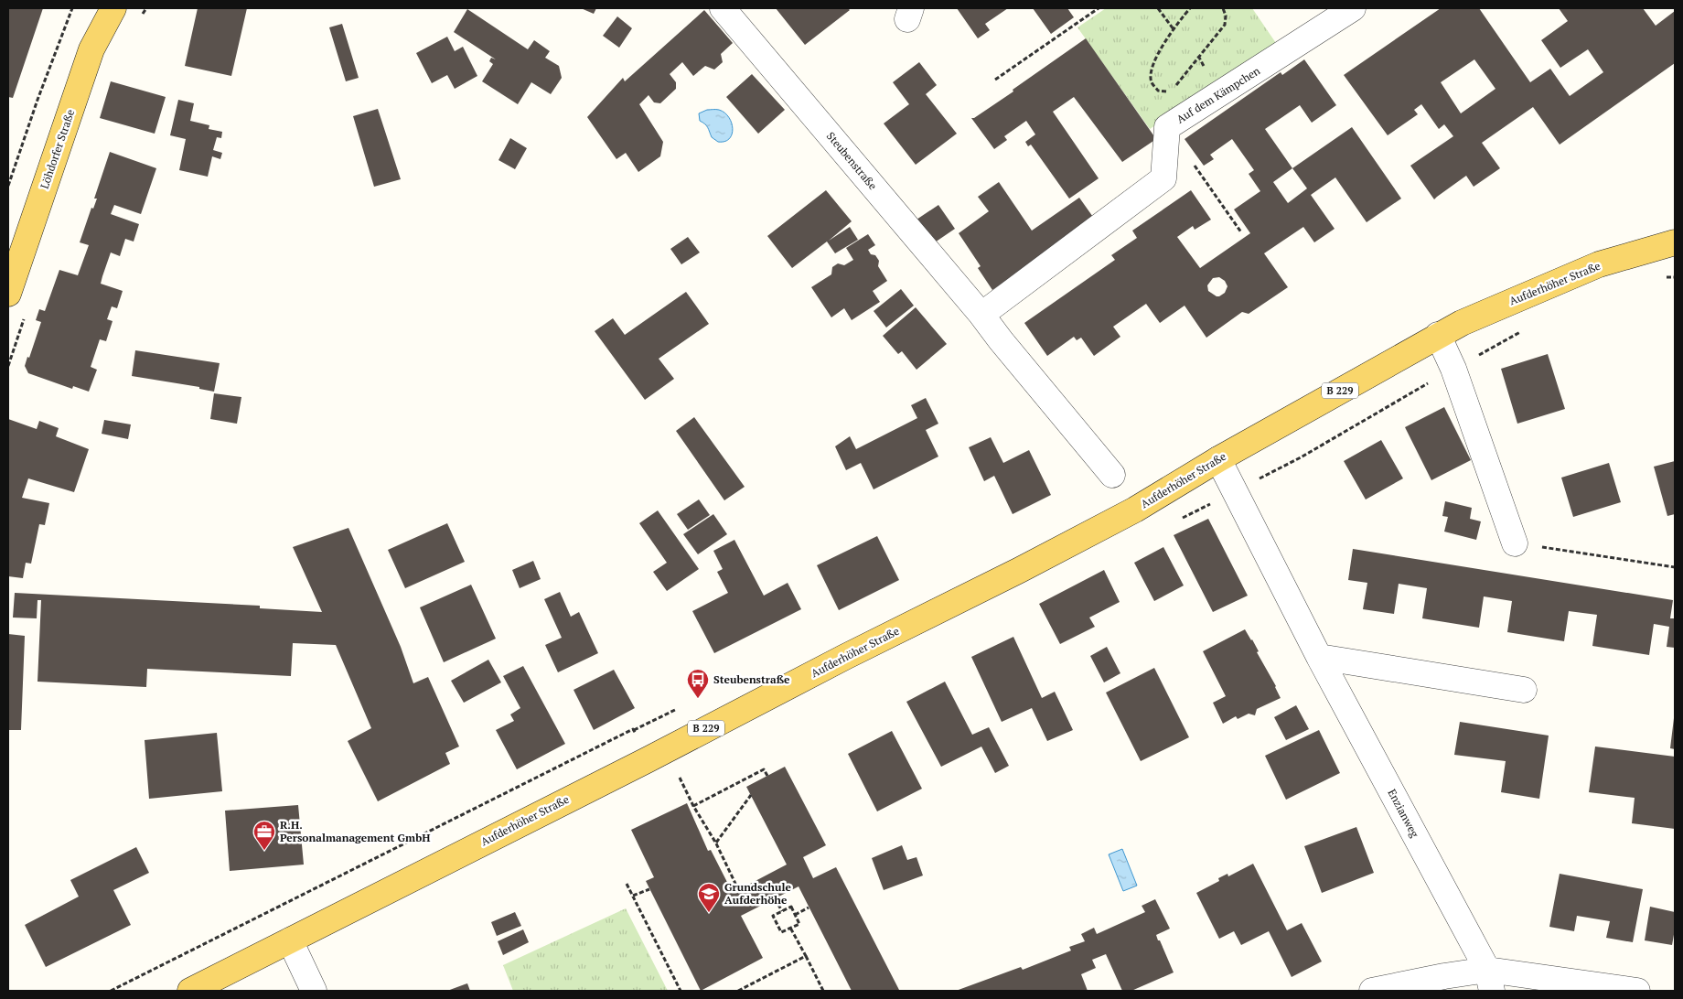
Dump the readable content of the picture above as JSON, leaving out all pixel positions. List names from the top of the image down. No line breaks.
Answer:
{"streets":{"main road":["Löhdorfer Straße","Aufderhöher Straße","B 229"],"street":["Auf dem Kämpchen","Steubenstraße","Enzianweg"]},"crossings":[["Aufderhöher Straße","Enzianweg"]],"places":{"bus stop":["Steubenstraße"],"office":["R.H. Personalmanagement GmbH"],"school or university":["Grundschule Aufderhöhe"]}}
